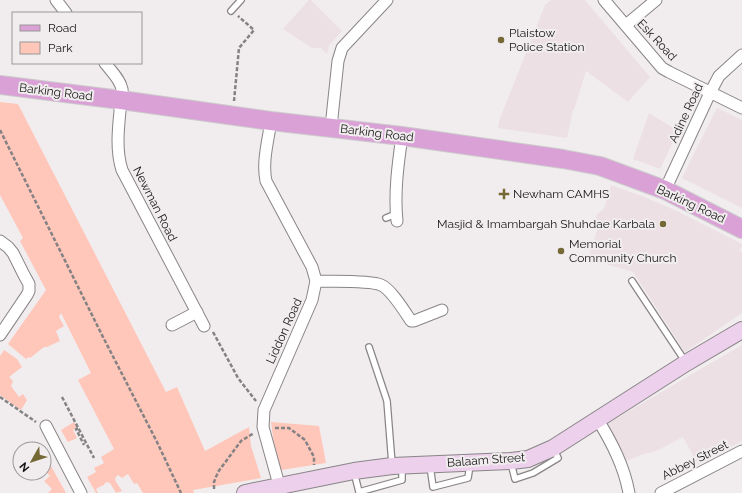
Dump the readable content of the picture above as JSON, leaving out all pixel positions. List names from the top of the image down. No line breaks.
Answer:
{"streets":{"main road":["Barking Road","Balaam Street"],"street":["Esk Road","Adine Road","Newman Road","Liddon Road","Abbey Street"]},"crossings":[["Esk Road","Adine Road"],["Barking Road","Adine Road"],["Barking Road","Newman Road"],["Liddon Road","Balaam Street"]],"places":{"other":["Plaistow Police Station","Masjid & Imambargah Shuhdae Karbala","Memorial Community Church"],"health":["Newham CAMHS"]},"legend":["Road","Park"],"north":"bottom left"}
